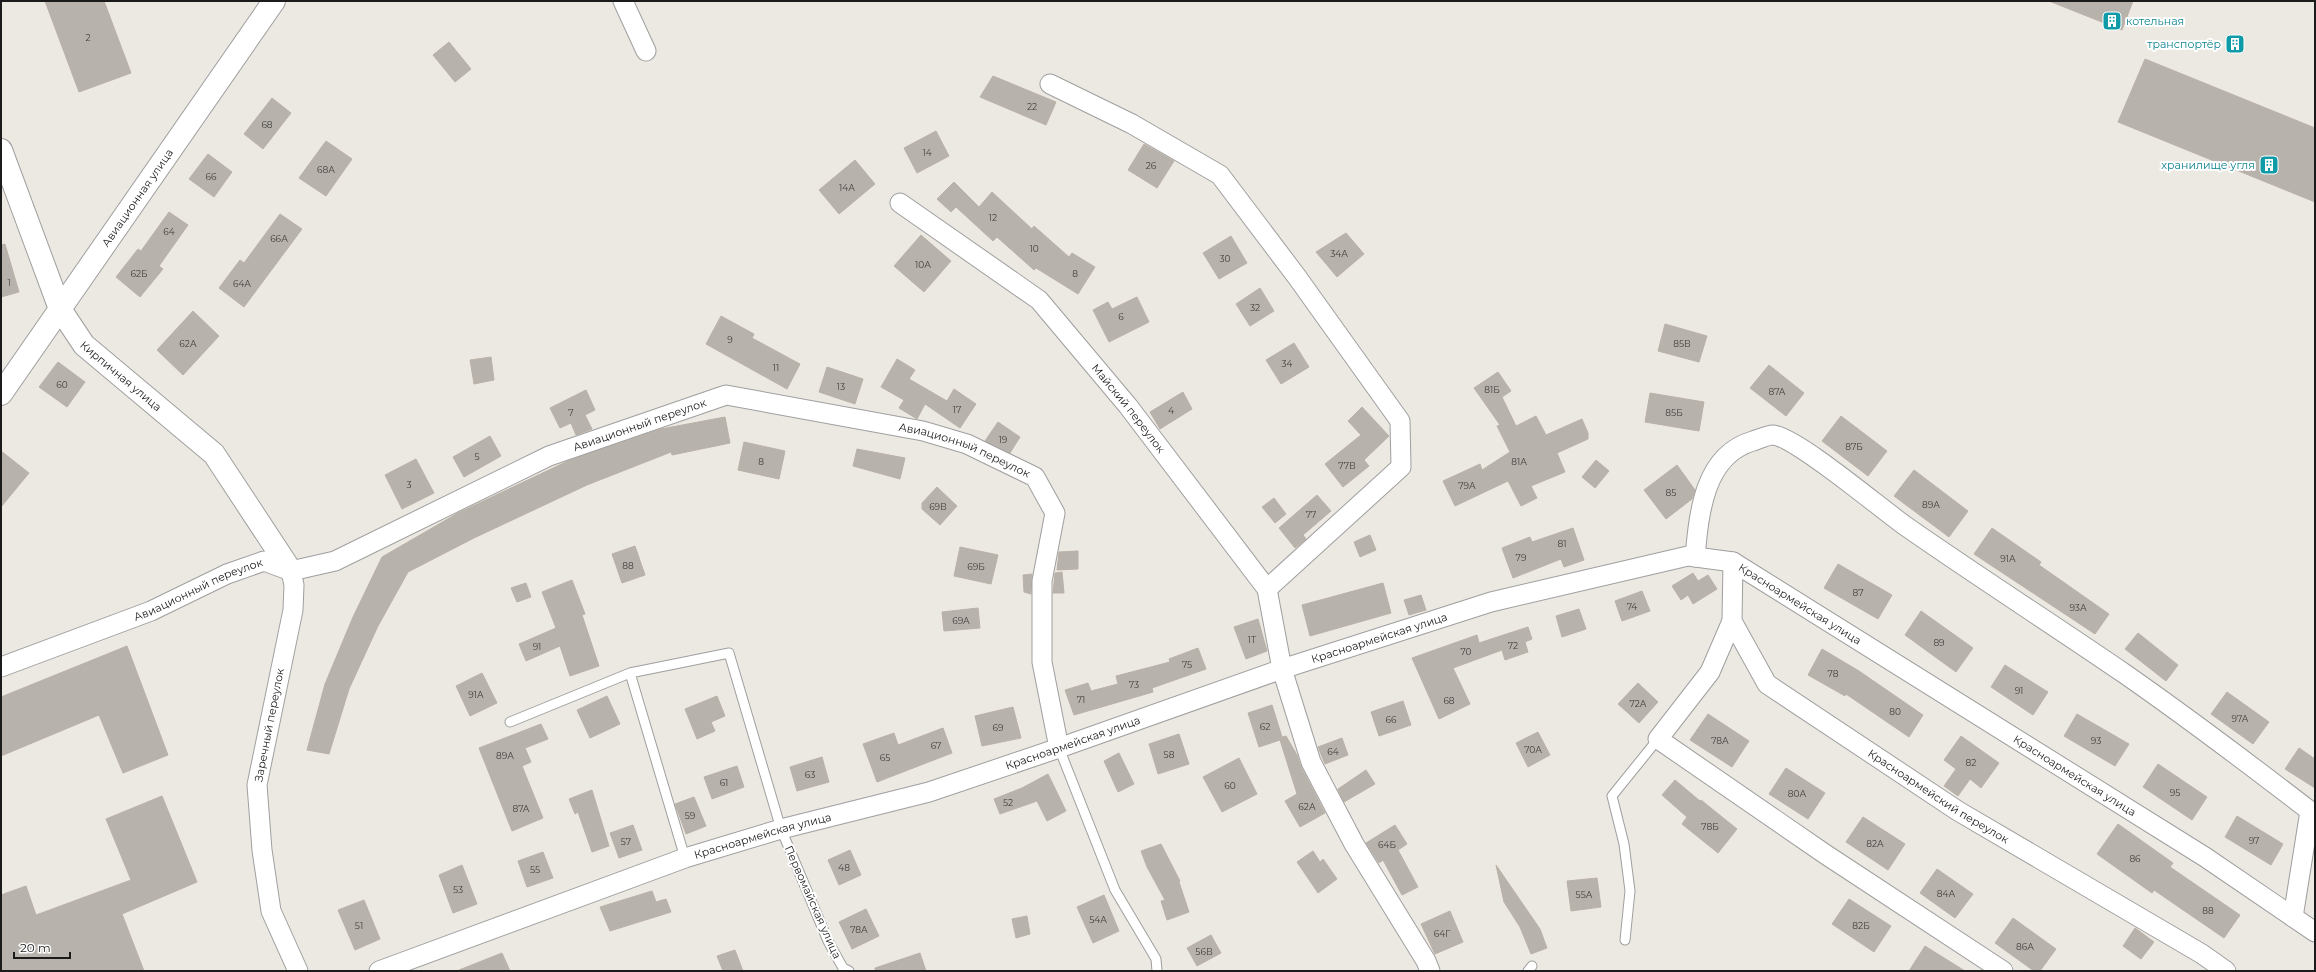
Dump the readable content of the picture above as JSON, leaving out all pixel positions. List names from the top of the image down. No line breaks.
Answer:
{"streets":{"street":["Авиационная улица","Кирпичная улица","Майский переулок","Авиационный переулок","Красноармейская улица","Заречный переулок","Красноармейский переулок"],"lane":["Первомайская улица"]},"crossings":[["Авиационная улица","Кирпичная улица"],["Кирпичная улица","Авиационный переулок"],["Кирпичная улица","Заречный переулок"],["Майский переулок","Красноармейская улица"],["Авиационный переулок","Красноармейская улица"],["Авиационный переулок","Заречный переулок"],["Красноармейская улица","Первомайская улица"]],"places":{"building":["котельная","транспортёр","хранилище угля"]},"house_numbers":["2","22","68","14","26","68А","66","14А","12","64","66А","10","34А","30","10А","62Б","8","1","64А","32","6","9","62А","85В","34","11","60","13","81Б","87А","17","4","7","85Б","19","87Б","5","8","81А","77В","3","79А","85","89А","69В","77","81","79","91А","88","69Б","87","74","93А","69А","1Т","89","72","91","70","75","78","73","91","91А","71","68","72А","80","97А","66","62","69","78А","93","67","70А","64","58","89А","65","82","63","61","60","95","80А","52","62А","87А","59","78Б","97","57","82А","64Б","86","48","55","53","84А","55А","88","54А","51","82Б","78А","64Г","86А","56В"],"scale_bar":"20 m"}
